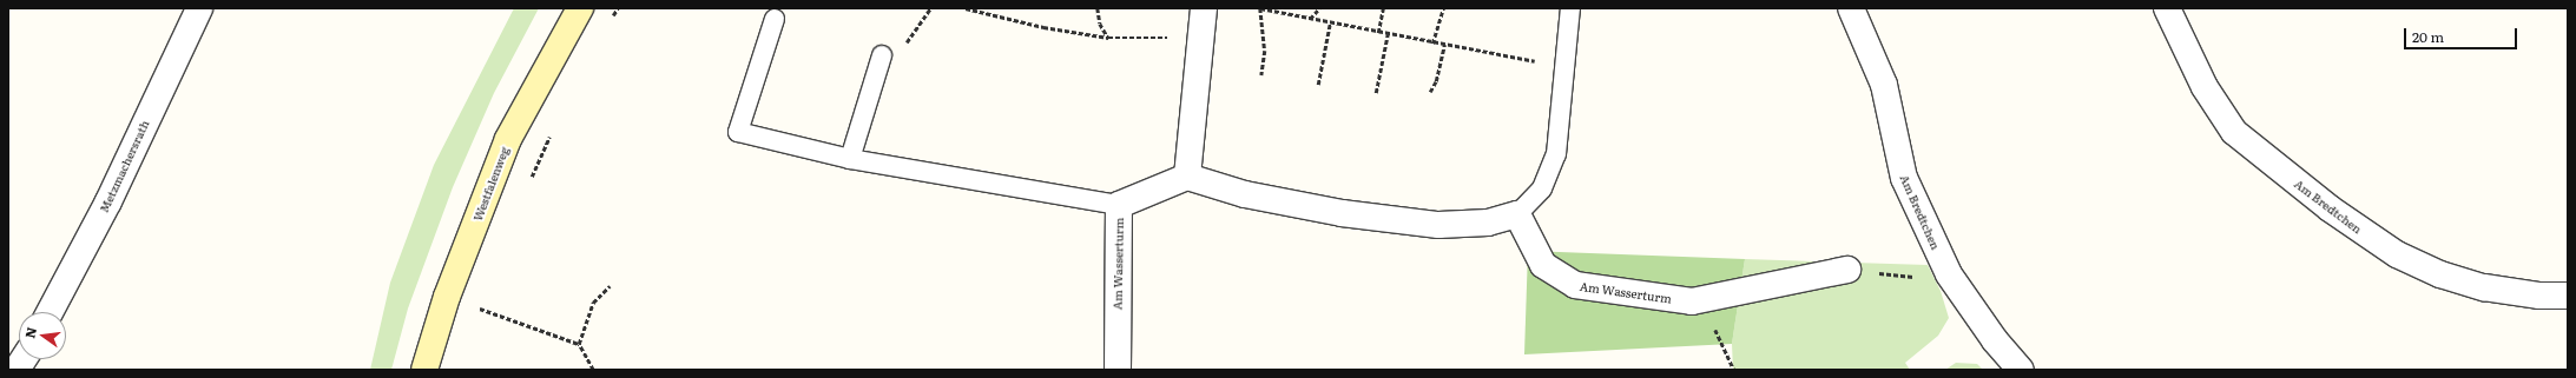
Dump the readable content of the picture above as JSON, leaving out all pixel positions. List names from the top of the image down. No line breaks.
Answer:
{"streets":{"street":["Metzmachersrath","Westfalenweg","Am Bredtchen","Am Wasserturm"]},"scale_bar":"20 m","north":"left"}
